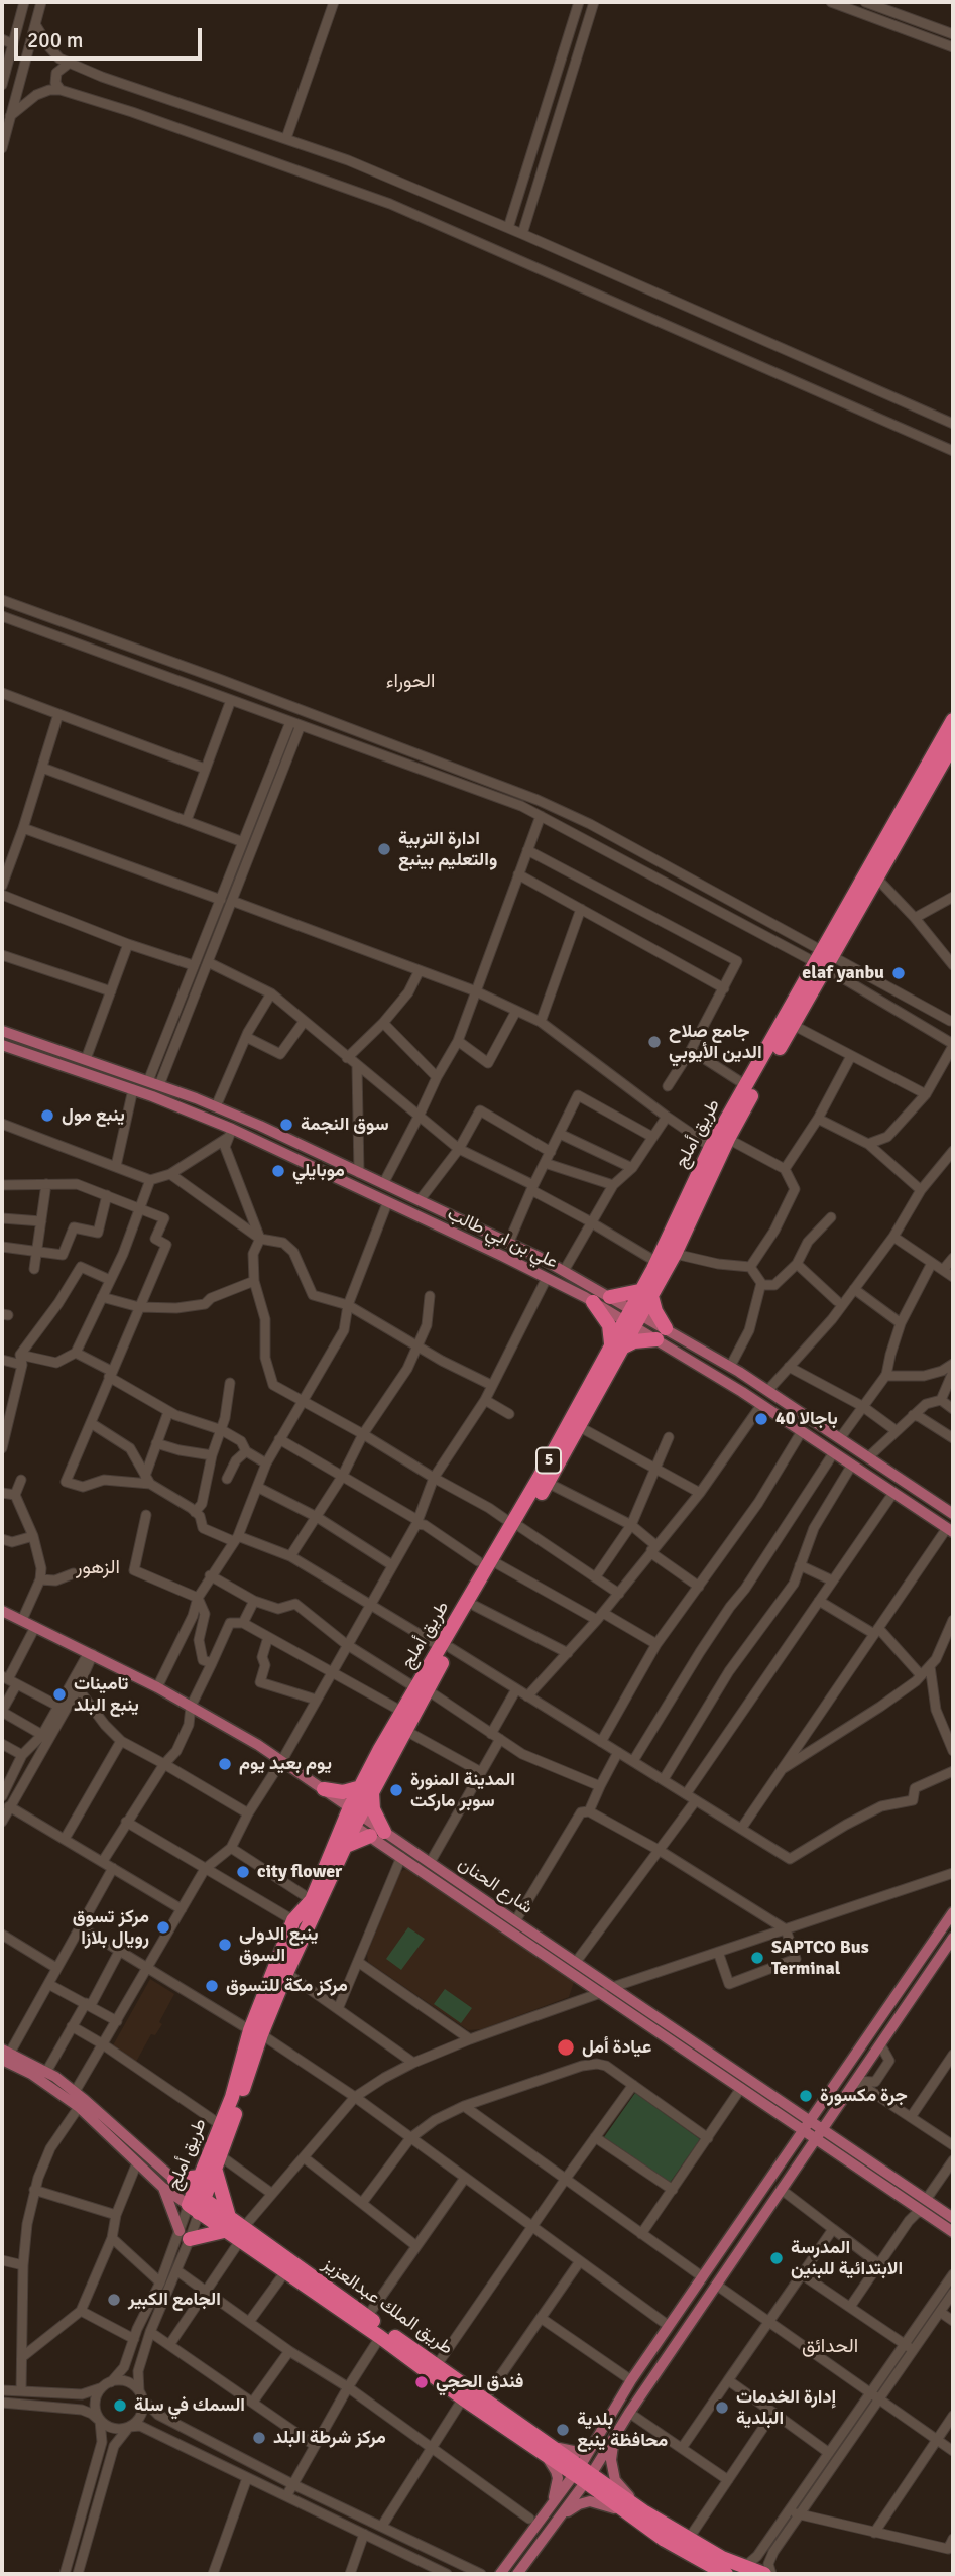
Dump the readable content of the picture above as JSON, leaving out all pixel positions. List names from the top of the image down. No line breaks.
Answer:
{"streets":{"highway":["طريق أملج","5","طريق الملك عبدالعزيز"],"main road":["علي بن ابي طالب","شارع الحنان"]},"crossings":[["طريق أملج","علي بن ابي طالب"],["طريق أملج","شارع الحنان"],["طريق أملج","طريق الملك عبدالعزيز"]],"districts":["الحوراء","الزهور","الحدائق"],"places":["ادارة التربية والتعليم بينبع","elaf yanbu","جامع صلاح الدين الأيوبي","ينبع مول","سوق النجمة","موبايلي","باجالا 40","تامينات ينبع البلد","يوم بعيد يوم","المدينة المنورة سوبر ماركت","city flower","مركز تسوق رويال بلازا","ينبع الدولى السوق","SAPTCO Bus Terminal","مركز مكة للتسوق","عيادة أمل","جرة مكسورة","المدرسة الابتدائية للبنين","الجامع الكبير","فندق الحجي","السمك في سلة","إدارة الخدمات البلدية","بلدية محافظة ينبع","مركز شرطة البلد"],"scale_bar":"200 m"}
